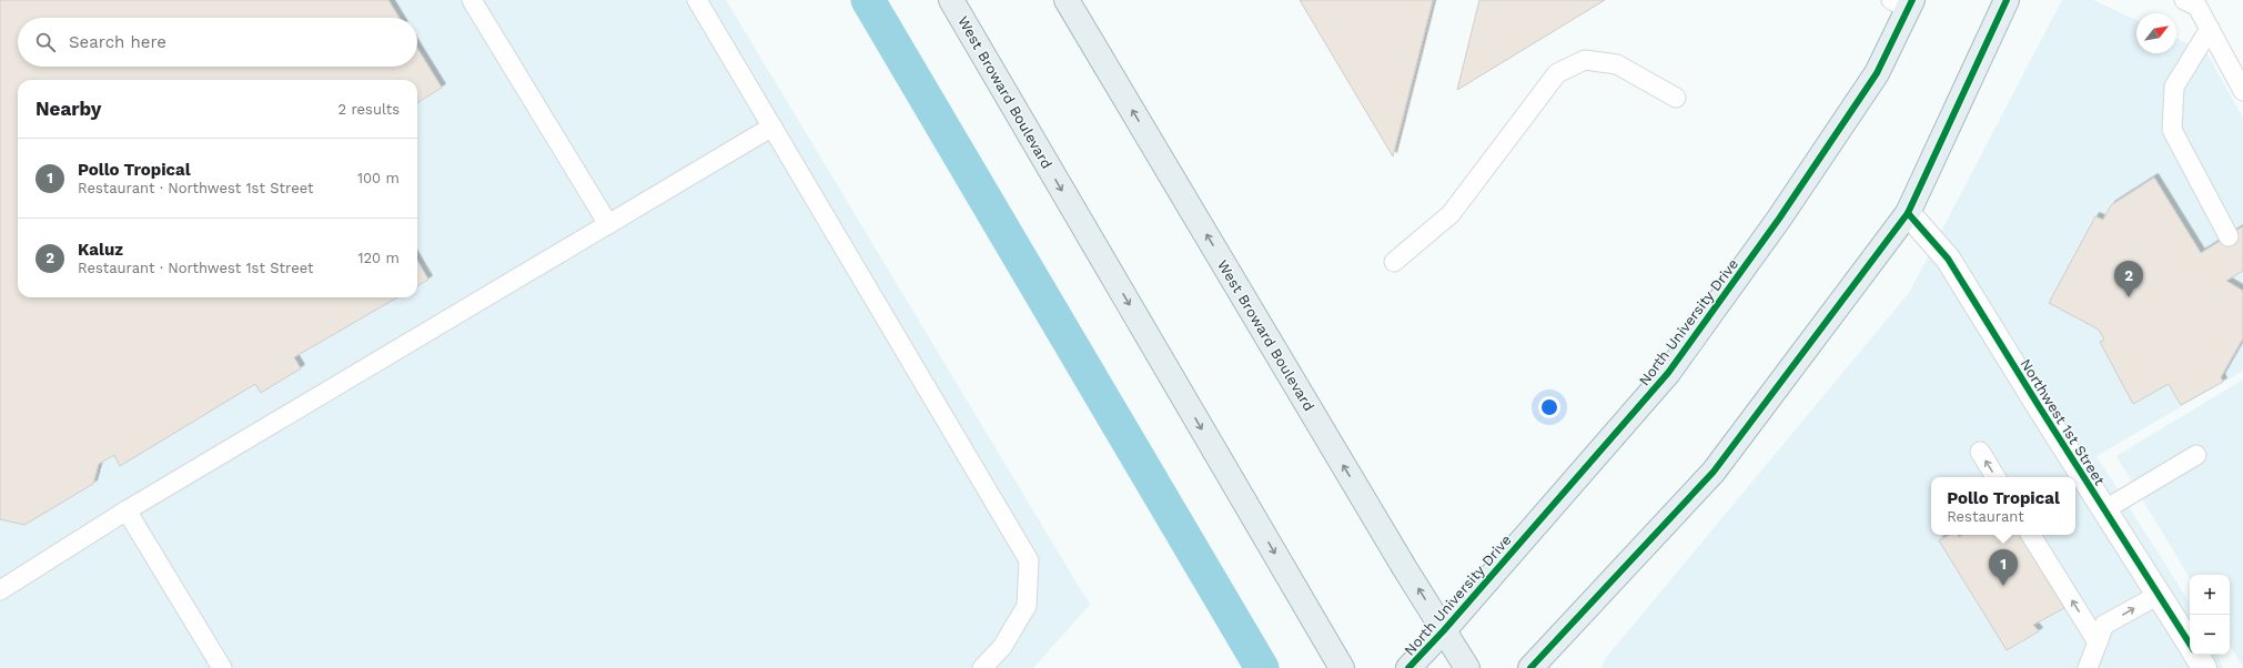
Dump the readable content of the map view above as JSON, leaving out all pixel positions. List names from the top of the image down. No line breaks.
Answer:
{"streets":{"main road":["West Broward Boulevard","North University Drive"],"street":["Northwest 1st Street"]},"crossings":[["West Broward Boulevard","North University Drive"]],"north":"top right","page":{"search":"Search here","heading":["Nearby","2 results"],"list":[{"mark":"1","name":"Pollo Tropical","note":"Restaurant · Northwest 1st Street","value":"100 m"},{"mark":"2","name":"Kaluz","note":"Restaurant · Northwest 1st Street","value":"120 m"}],"pins":["2","1"],"popup":["Pollo Tropical","Restaurant"],"map_buttons":["+","−"]}}
